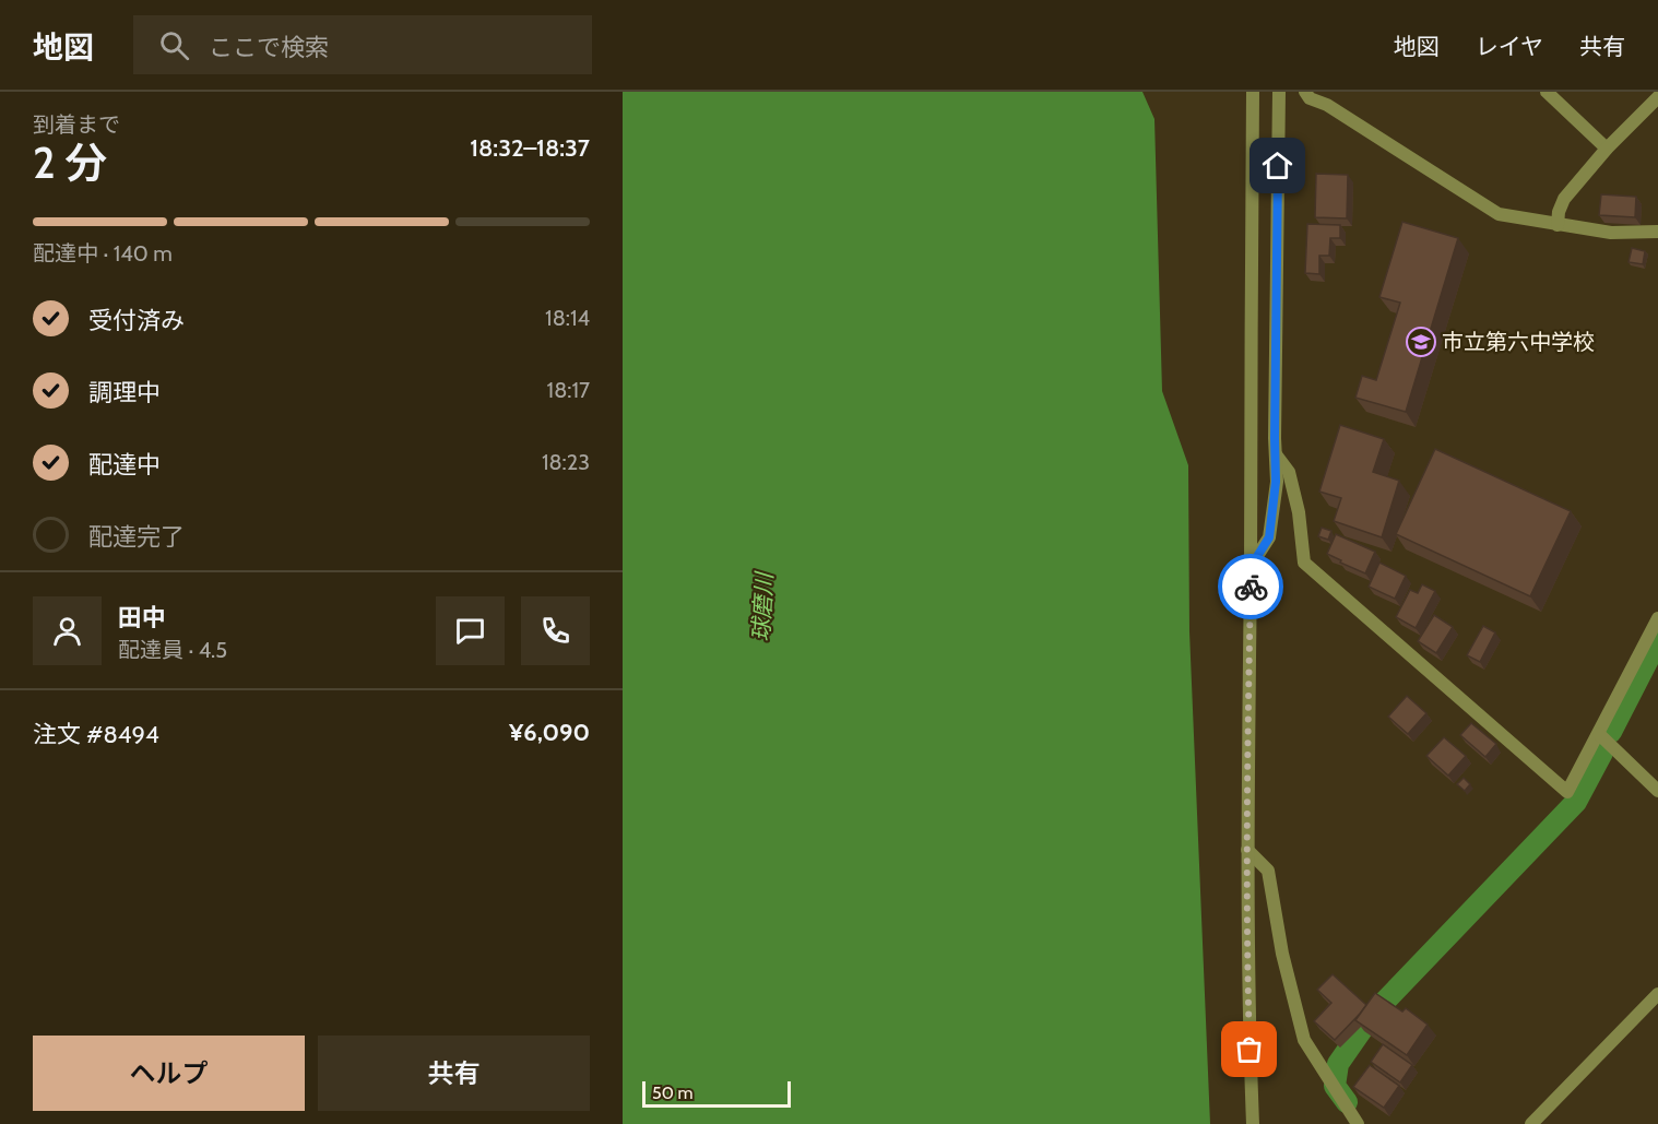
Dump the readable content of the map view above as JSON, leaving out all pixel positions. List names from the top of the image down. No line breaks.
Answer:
{"water":["球磨川"],"places":{"school or university":["市立第六中学校"]},"scale_bar":"50 m","page":{"header":"地図","search":"ここで検索","nav":["地図","レイヤ","共有"],"heading":["2 分","到着まで","18:32–18:37"],"panel":["田中","配達員 · 4.5","注文 #8494","¥6,090"],"bar":"配達中 · 140 m","list":[["受付済み","18:14"],["調理中","18:17"],["配達中","18:23"],"配達完了"],"buttons":["ヘルプ","共有"],"scale":"50 m"}}
